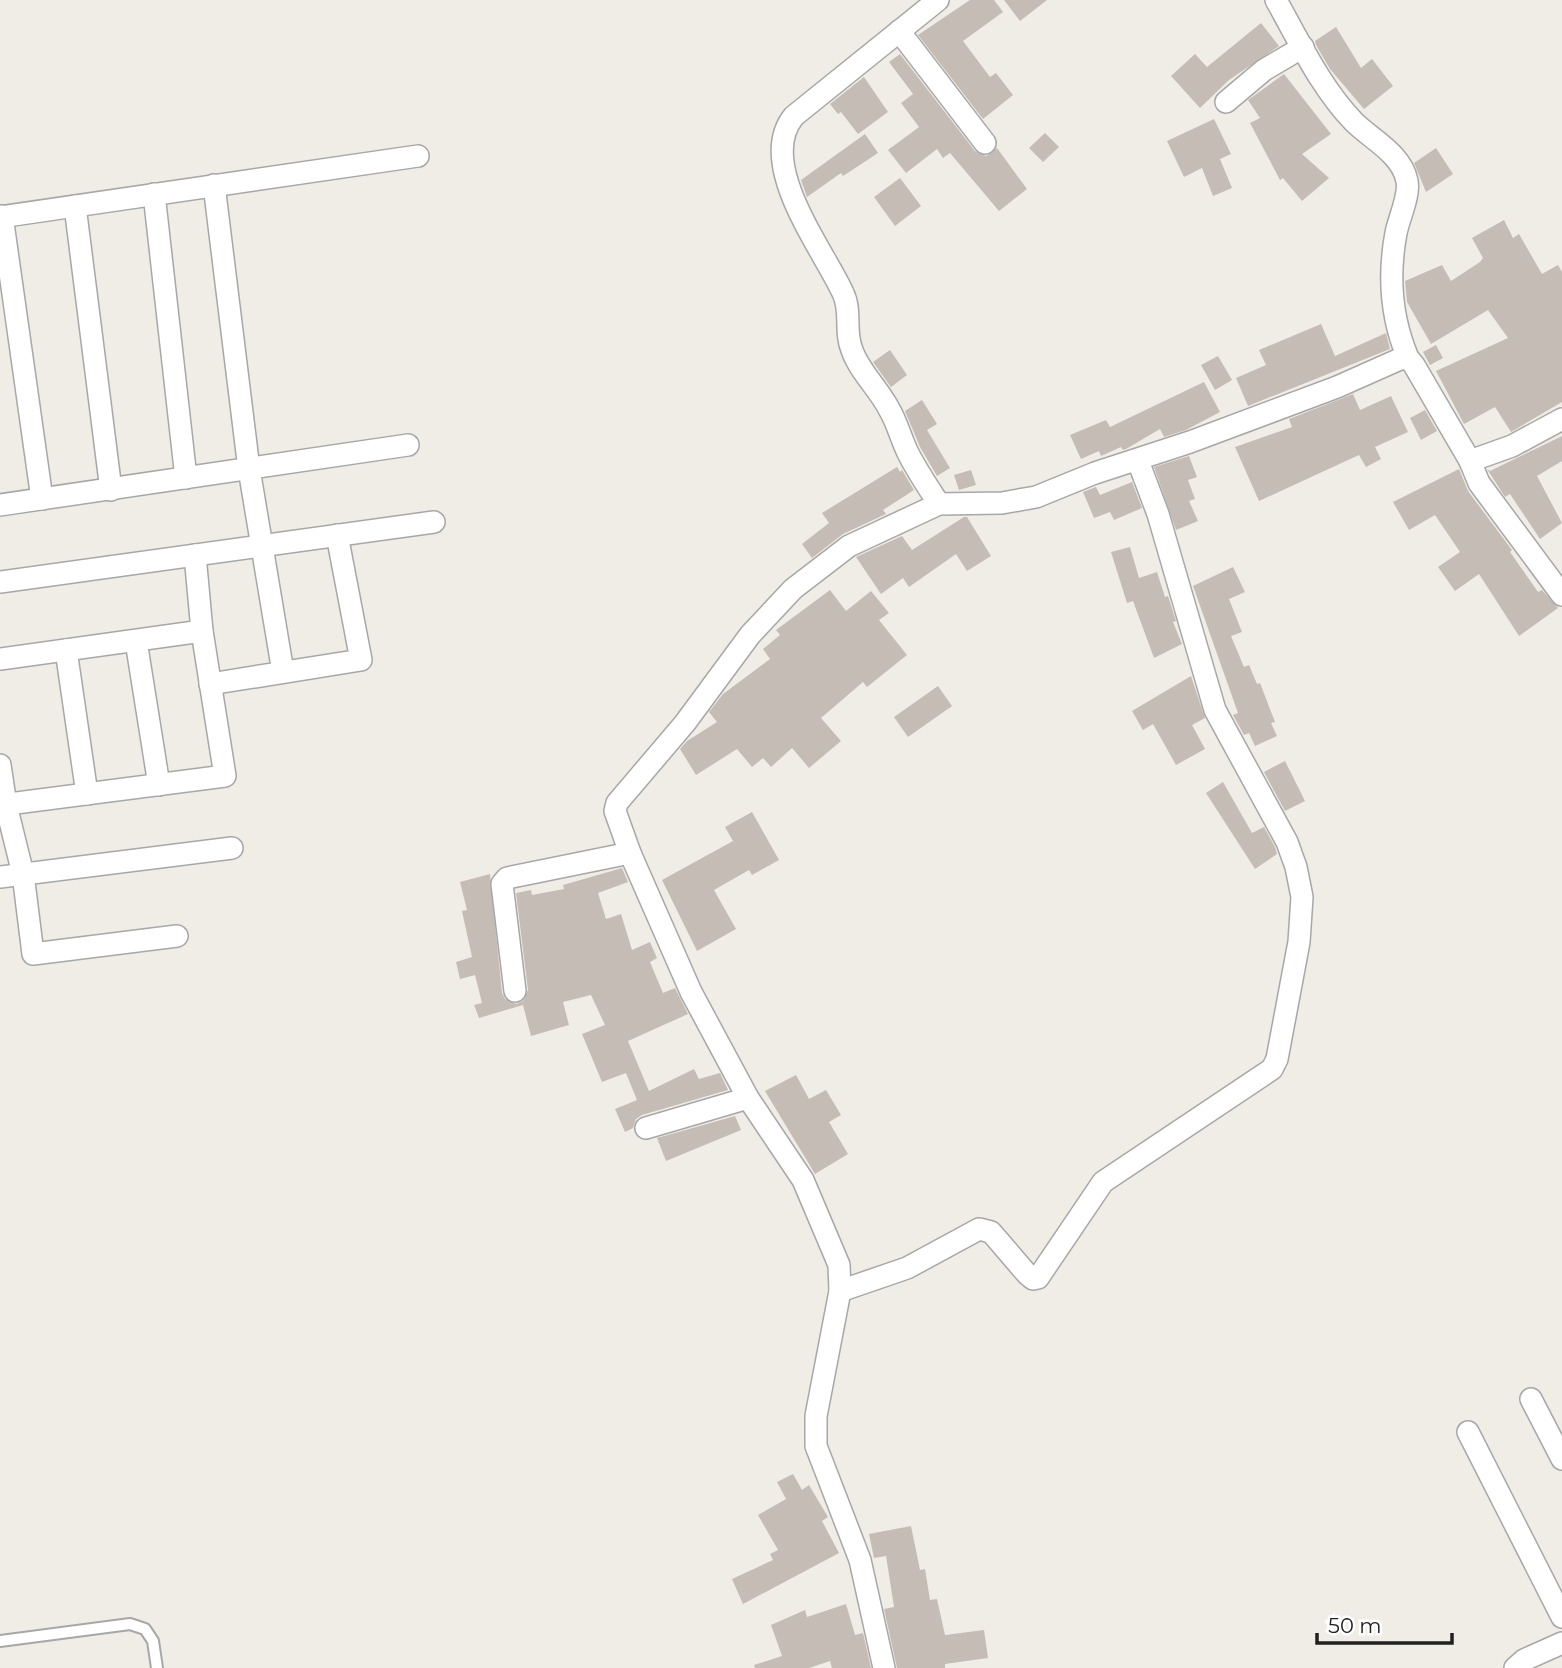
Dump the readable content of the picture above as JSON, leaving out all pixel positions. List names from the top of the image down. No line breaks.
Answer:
{"scale_bar":"50 m"}
